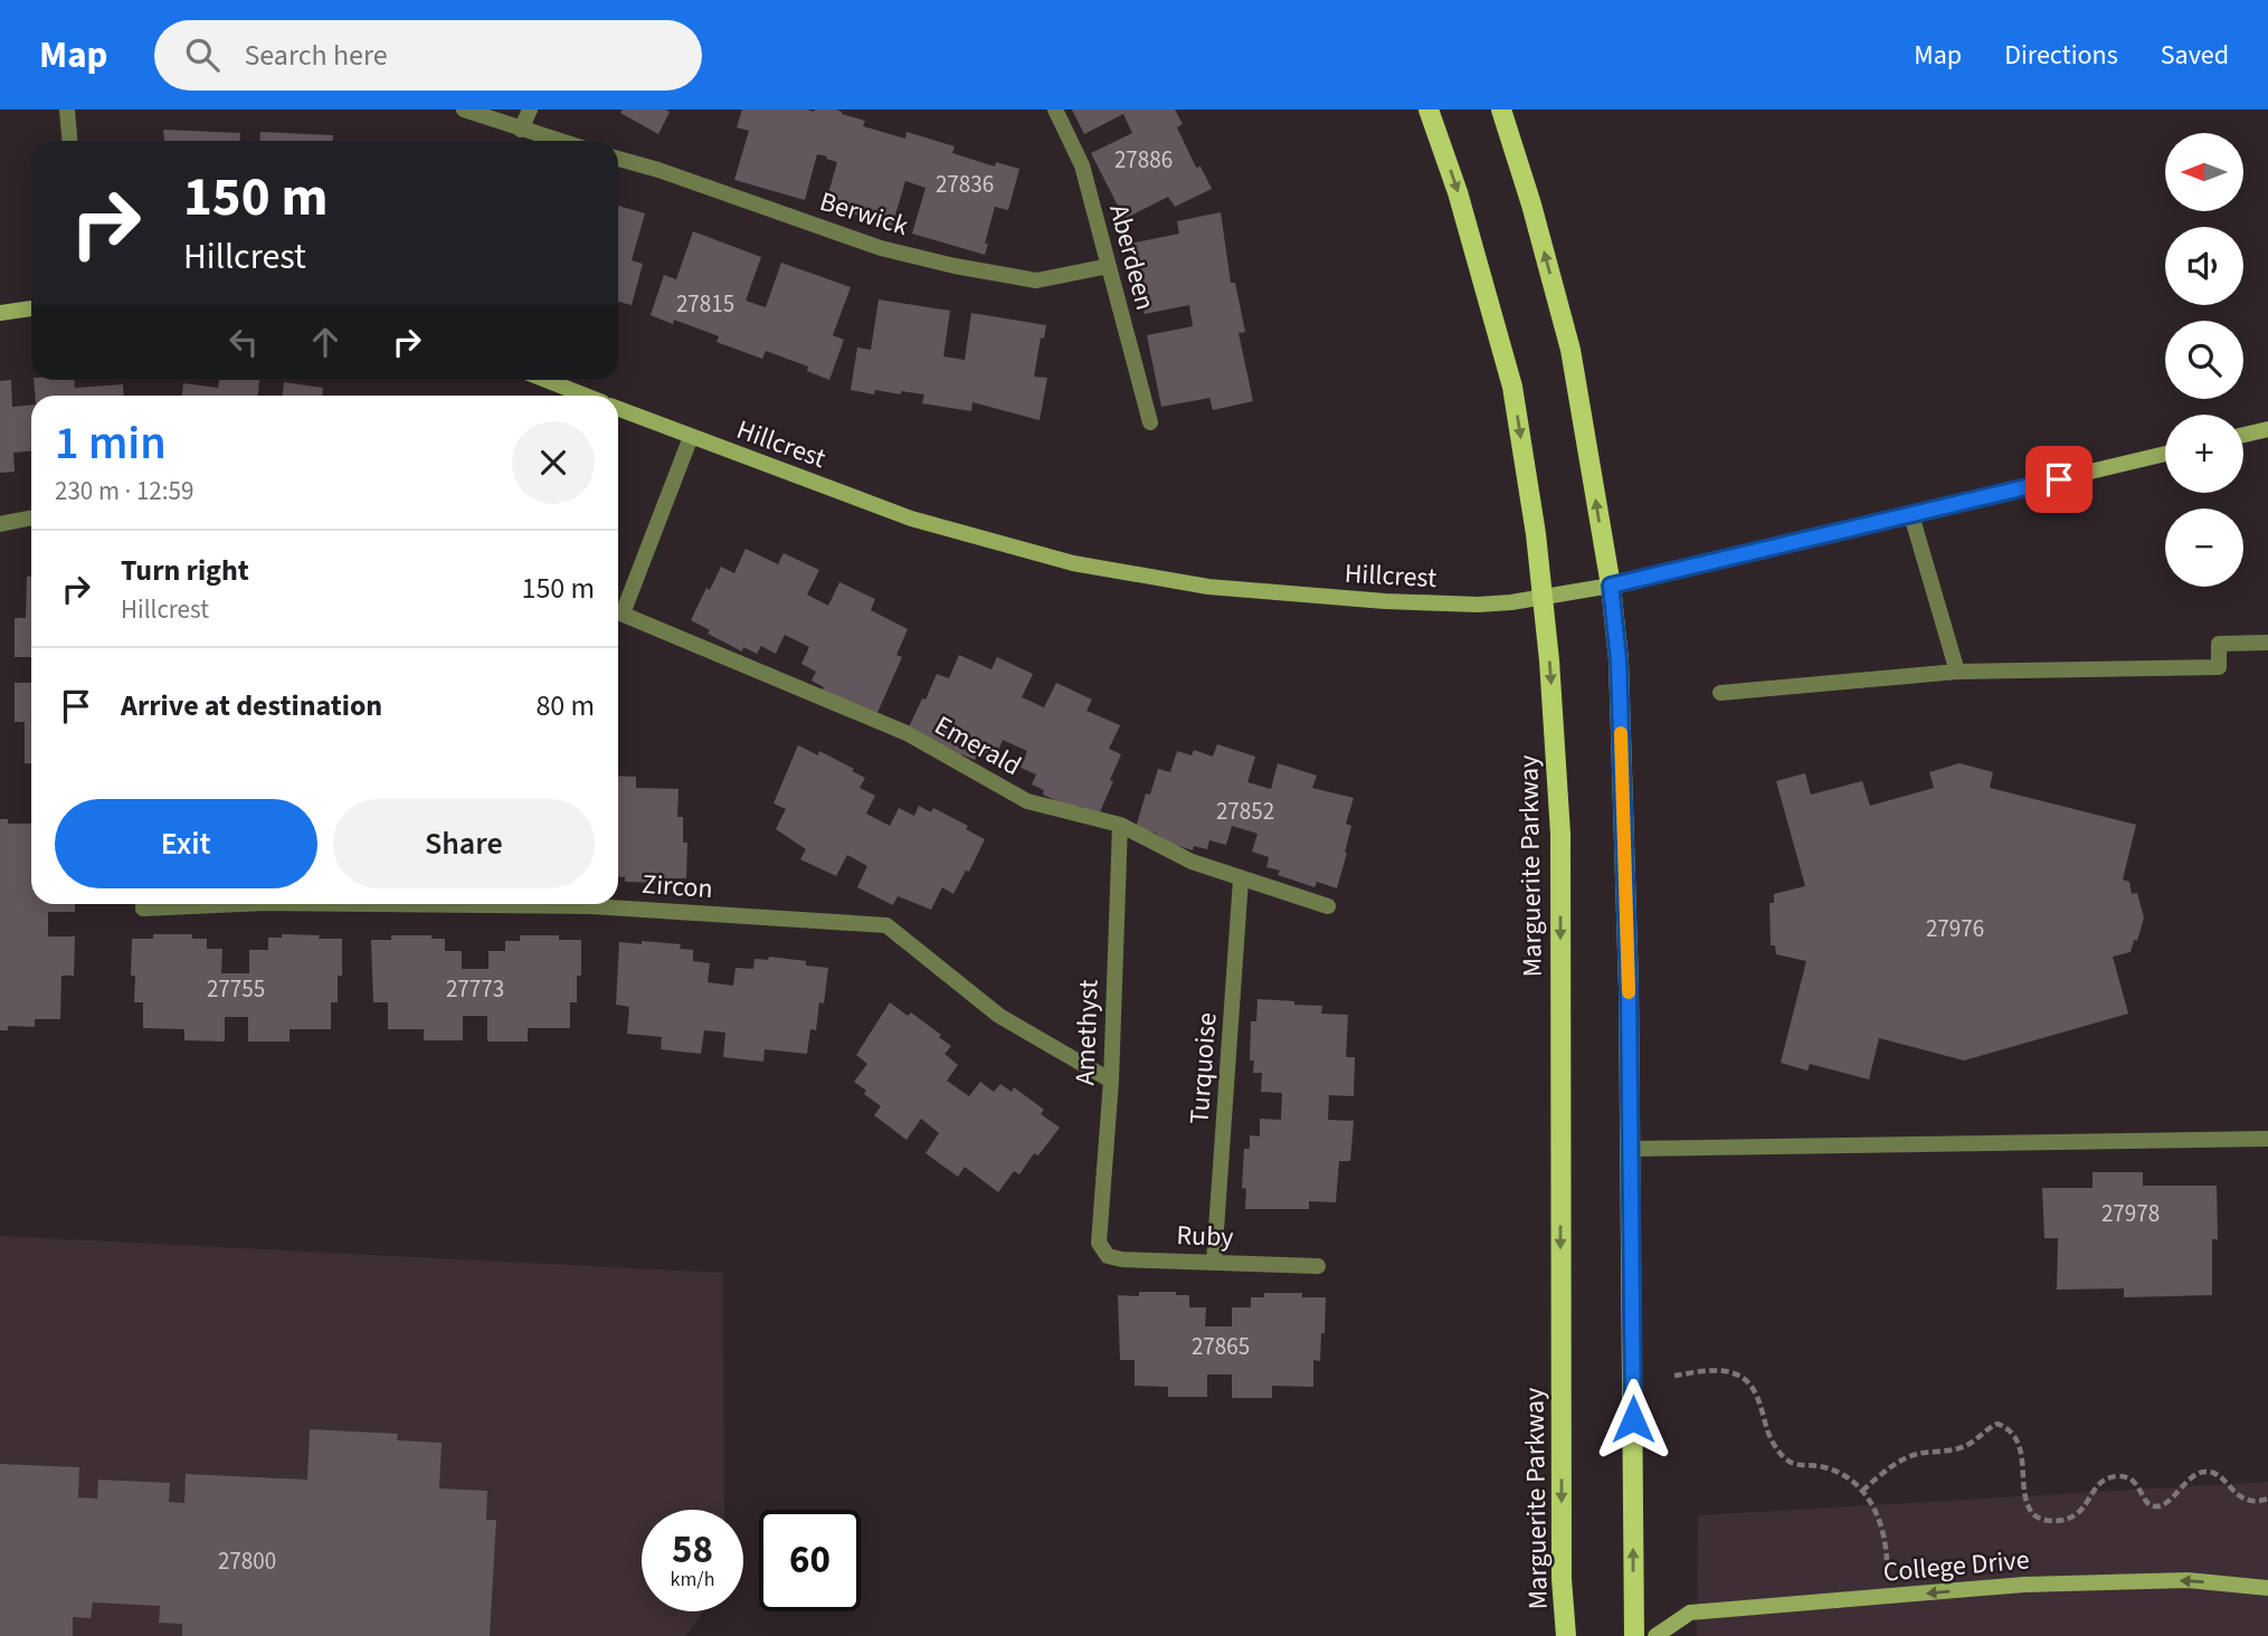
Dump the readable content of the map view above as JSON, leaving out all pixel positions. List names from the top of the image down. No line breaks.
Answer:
{"streets":{"main road":["Marguerite Parkway"],"street":["Berwick","Aberdeen","Hillcrest","Emerald","Zircon","Amethyst","Turquoise","Ruby","College Drive"]},"crossings":[["Berwick","Aberdeen"],["Hillcrest","Marguerite Parkway"],["Emerald","Amethyst"],["Emerald","Turquoise"],["Zircon","Amethyst"],["Amethyst","Ruby"],["Turquoise","Ruby"]],"one_way":["College Drive"],"house_numbers":["27886","27836","27815","27852","27976","27755","27773","27978","27865","27800"],"north":"left","page":{"header":"Map","search":"Search here","nav":["Map","Directions","Saved"],"map_buttons":["+","−"],"turn":["150 m","Hillcrest"],"heading":["1 min","230 m · 12:59"],"list":[{"name":"Turn right","note":"Hillcrest","value":"150 m"},{"name":"Arrive at destination","value":"80 m"}],"buttons":["Exit","Share"],"speed":"58 km/h","limit":"60"}}
